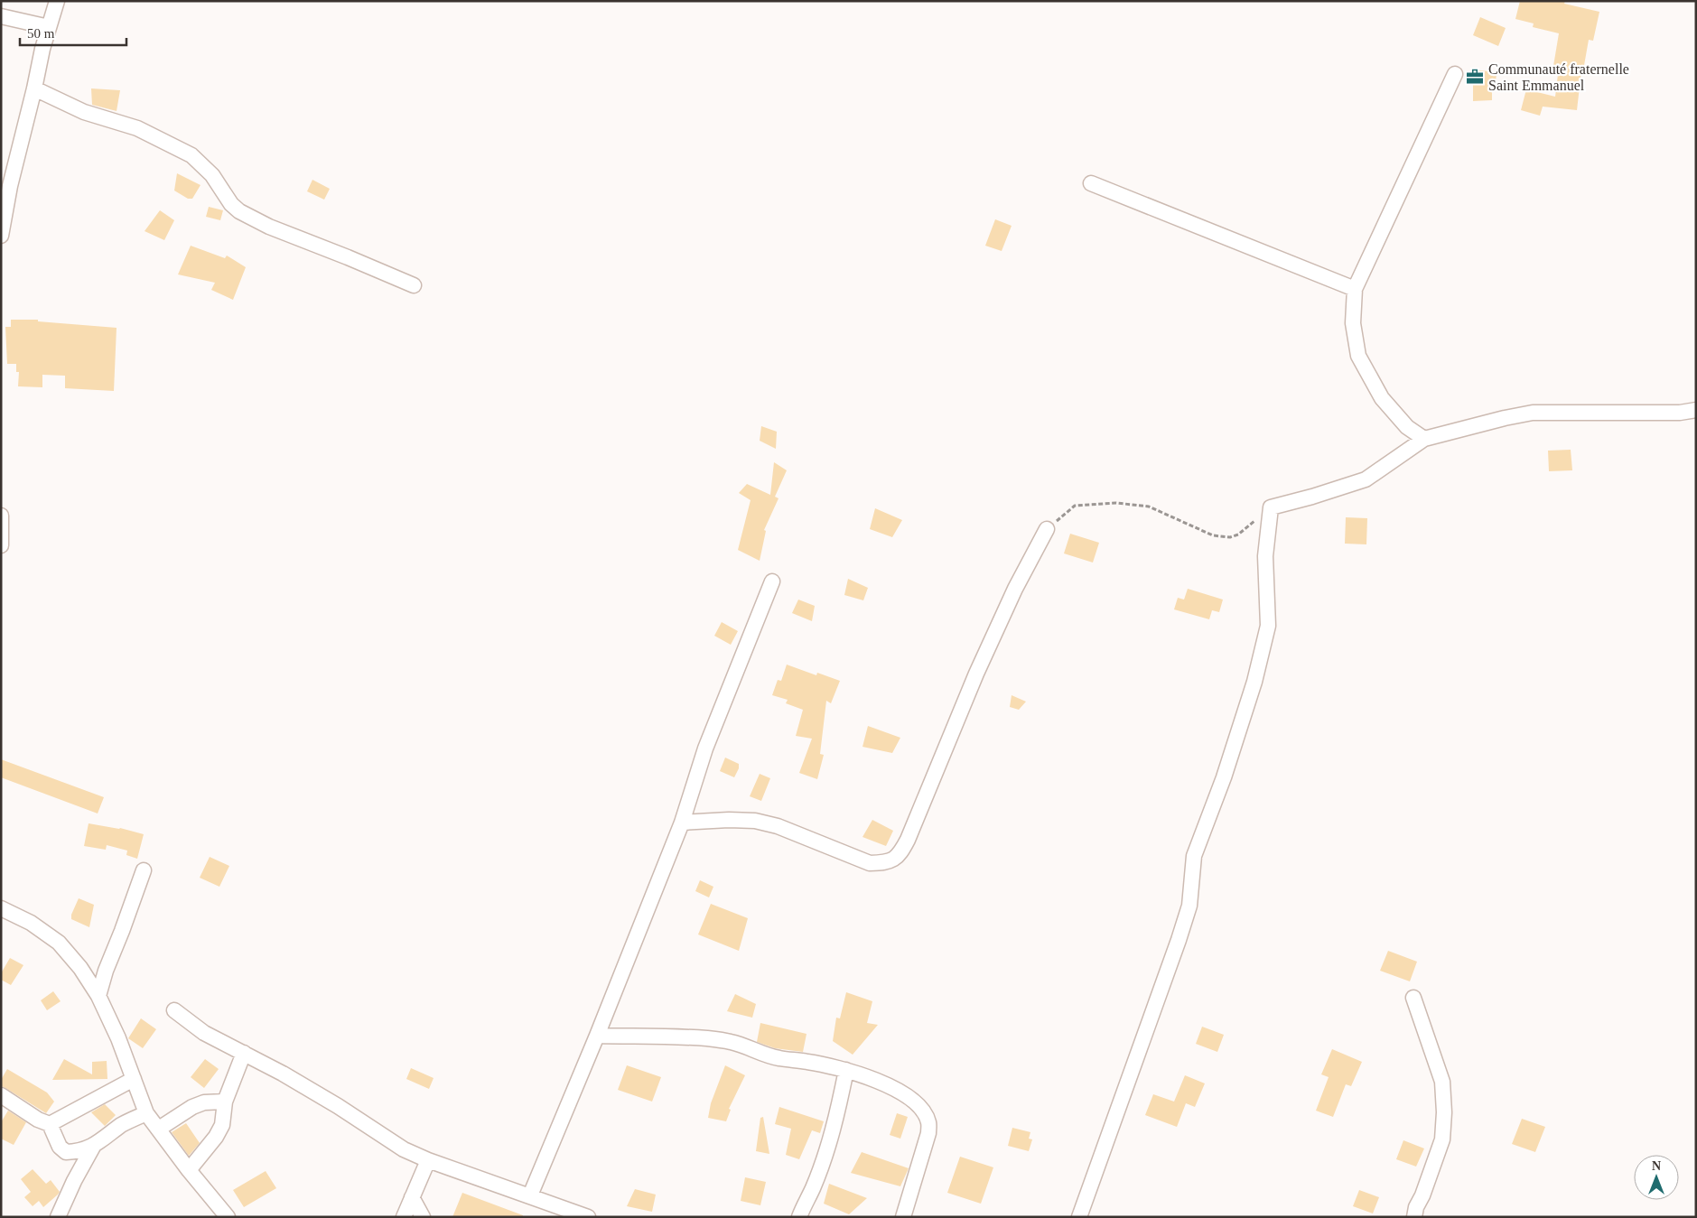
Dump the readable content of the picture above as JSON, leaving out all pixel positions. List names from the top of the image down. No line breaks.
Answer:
{"places":{"office":["Communauté fraternelle Saint Emmanuel"]},"scale_bar":"50 m","north":"top"}
